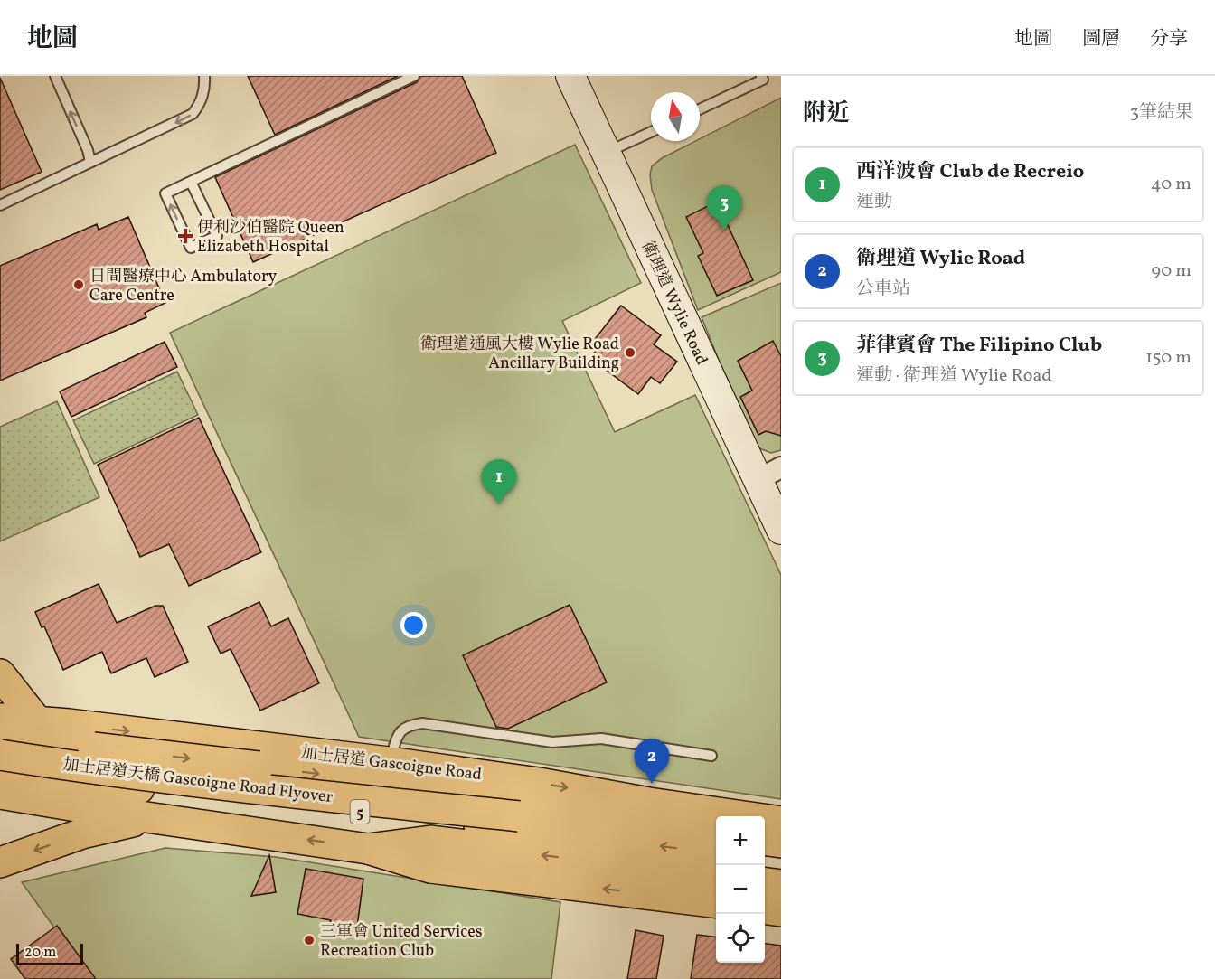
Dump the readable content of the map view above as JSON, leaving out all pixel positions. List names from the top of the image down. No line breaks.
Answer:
{"streets":{"main road":["加士居道 Gascoigne Road","加士居道天橋 Gascoigne Road Flyover","5"],"street":["衛理道 Wylie Road"]},"places":{"health":["伊利沙伯醫院 Queen Elizabeth Hospital"],"other":["日間醫療中心 Ambulatory Care Centre","衛理道通風大樓 Wylie Road Ancillary Building","三軍會 United Services Recreation Club"]},"scale_bar":"20 m","north":"top","page":{"header":"地圖","nav":["地圖","圖層","分享"],"heading":["附近","3筆結果"],"list":[{"mark":"1","name":"西洋波會 Club de Recreio","note":"運動","value":"40 m"},{"mark":"2","name":"衛理道 Wylie Road","note":"公車站","value":"90 m"},{"mark":"3","name":"菲律賓會 The Filipino Club","note":"運動 · 衛理道 Wylie Road","value":"150 m"}],"pins":["3","1","2"],"map_buttons":["+","−"],"scale":"20 m"}}
